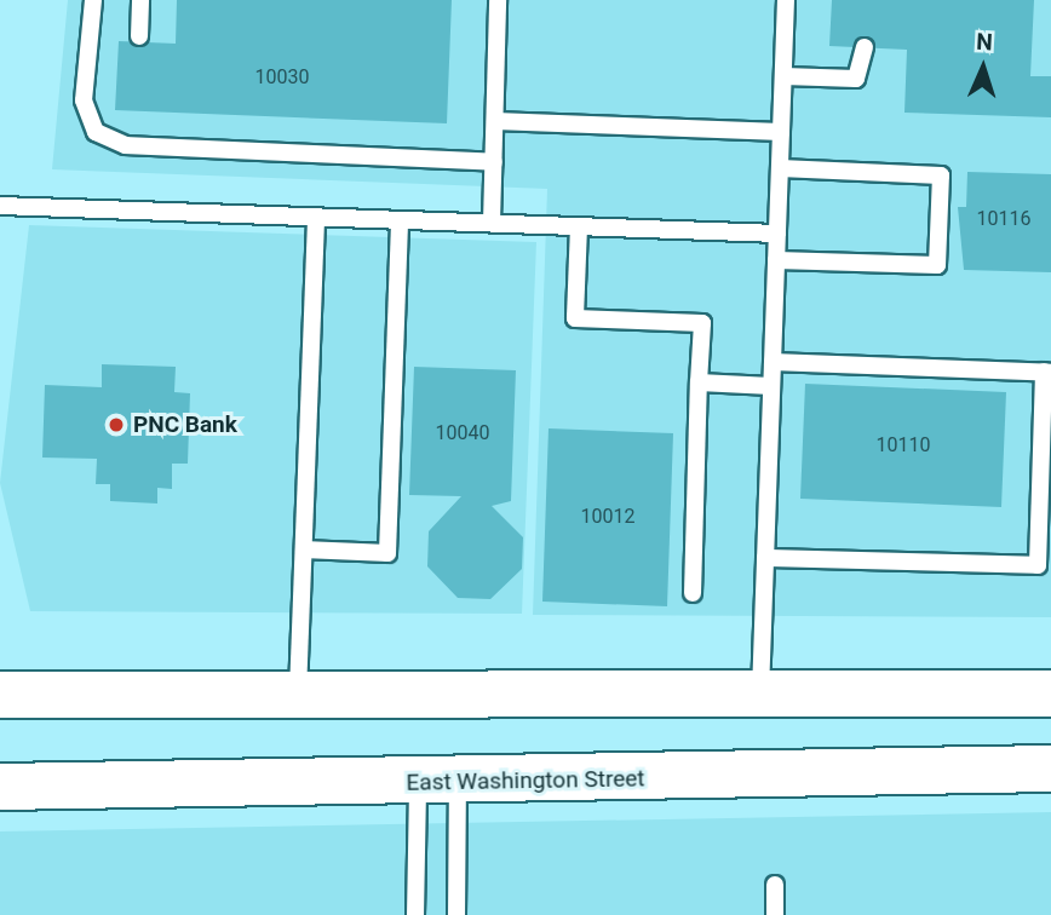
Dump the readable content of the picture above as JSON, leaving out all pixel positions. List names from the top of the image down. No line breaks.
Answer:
{"streets":{"main road":["East Washington Street"]},"places":["PNC Bank"],"house_numbers":["10030","10116","10040","10110","10012"],"north":"top"}
